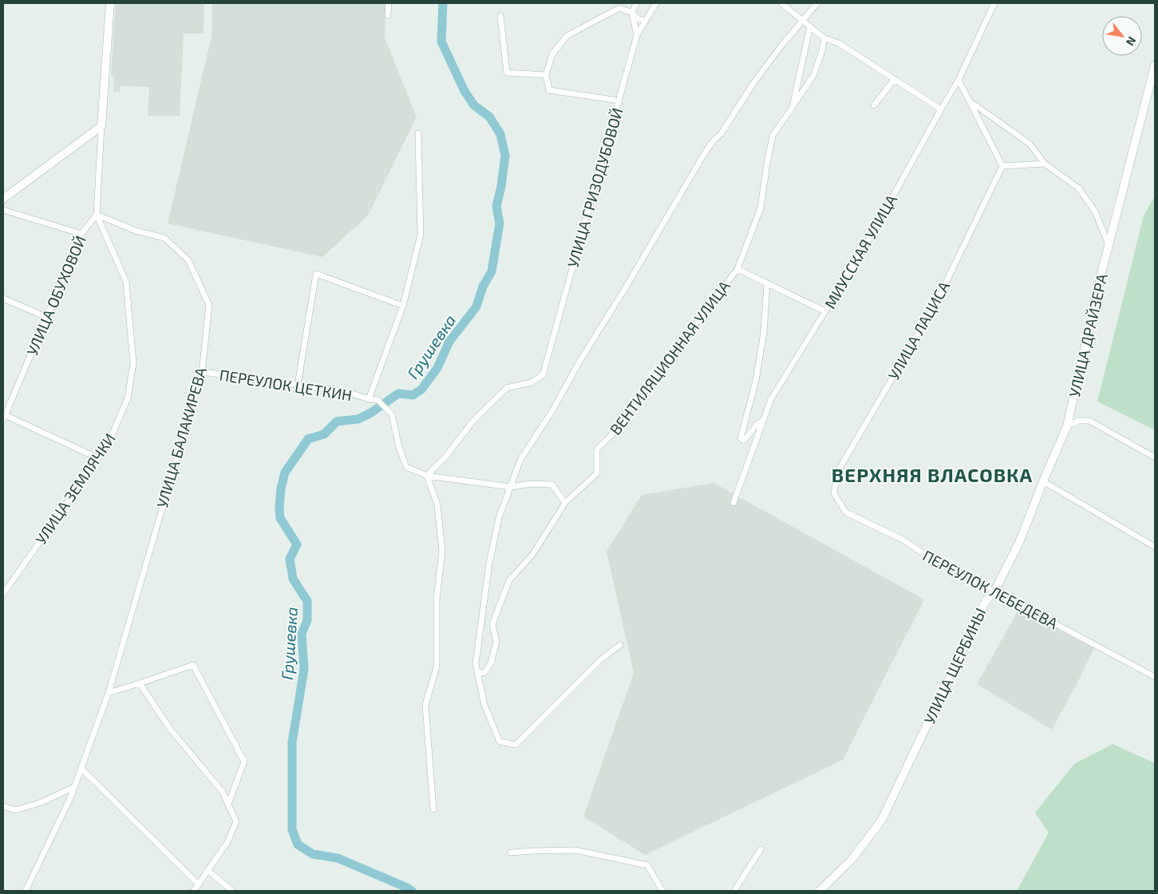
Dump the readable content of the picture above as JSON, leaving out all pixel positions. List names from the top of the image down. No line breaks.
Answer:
{"streets":{"street":["УЛИЦА ГРИЗОДУБОВОЙ","МИУССКАЯ УЛИЦА","УЛИЦА ОБУХОВОЙ","УЛИЦА ЛАЦИСА","УЛИЦА ДРАЙЗЕРА","ВЕНТИЛЯЦИОННАЯ УЛИЦА","ПЕРЕУЛОК ЦЕТКИН","УЛИЦА БАЛАКИРЕВА","УЛИЦА ЗЕМЛЯЧКИ","ПЕРЕУЛОК ЛЕБЕДЕВА","УЛИЦА ЩЕРБИНЫ"]},"crossings":[["УЛИЦА ГРИЗОДУБОВОЙ","ПЕРЕУЛОК ЦЕТКИН"],["УЛИЦА ОБУХОВОЙ","УЛИЦА БАЛАКИРЕВА"],["УЛИЦА ОБУХОВОЙ","УЛИЦА ЗЕМЛЯЧКИ"],["УЛИЦА ЛАЦИСА","ПЕРЕУЛОК ЛЕБЕДЕВА"],["УЛИЦА ДРАЙЗЕРА","УЛИЦА ЩЕРБИНЫ"],["ПЕРЕУЛОК ЦЕТКИН","УЛИЦА БАЛАКИРЕВА"],["УЛИЦА БАЛАКИРЕВА","УЛИЦА ЗЕМЛЯЧКИ"],["ПЕРЕУЛОК ЛЕБЕДЕВА","УЛИЦА ЩЕРБИНЫ"]],"districts":["ВЕРХНЯЯ ВЛАСОВКА"],"water":["Грушевка"],"north":"bottom right"}
